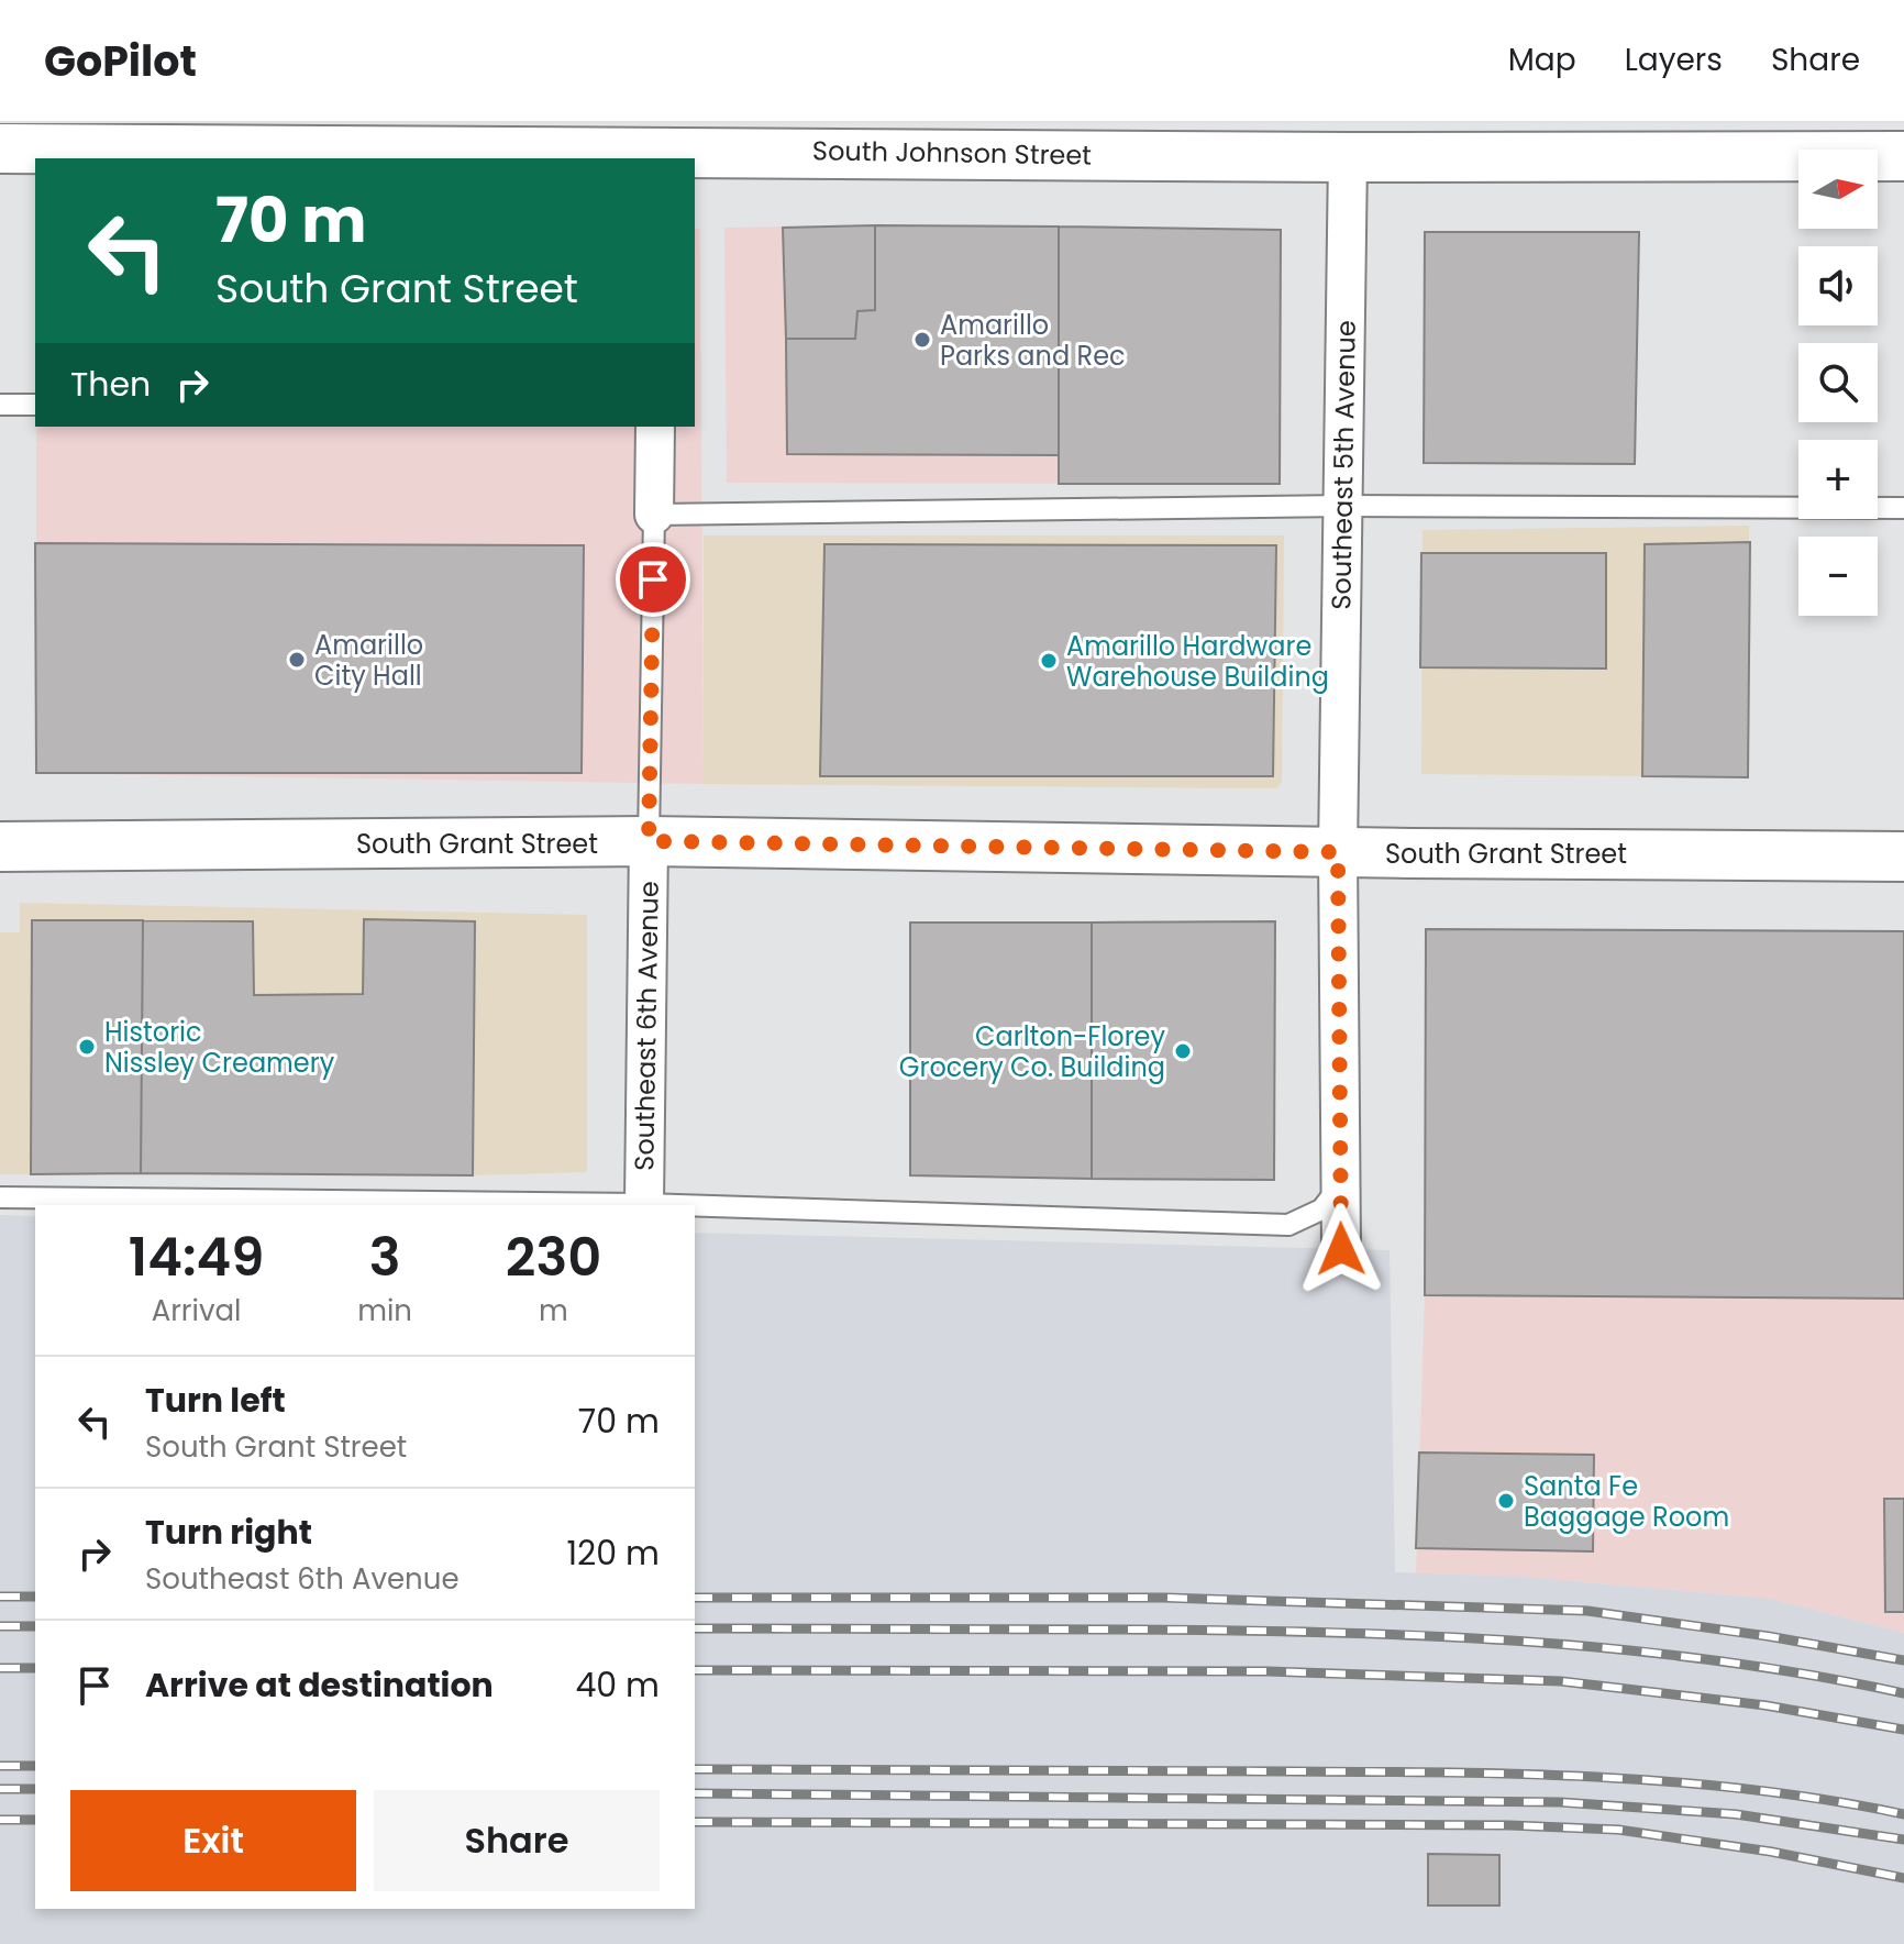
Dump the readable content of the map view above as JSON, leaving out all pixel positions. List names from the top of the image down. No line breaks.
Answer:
{"streets":{"main road":["South Johnson Street","South Grant Street"],"street":["Southeast 5th Avenue","Southeast 6th Avenue"]},"crossings":[["South Johnson Street","Southeast 5th Avenue"],["Southeast 5th Avenue","South Grant Street"],["South Grant Street","Southeast 6th Avenue"]],"places":["Amarillo Parks and Rec","Amarillo City Hall","Amarillo Hardware Warehouse Building","Historic Nissley Creamery","Carlton-Florey Grocery Co. Building","Santa Fe Baggage Room"],"north":"right","page":{"header":"GoPilot","nav":["Map","Layers","Share"],"map_buttons":["+","−"],"turn":["70 m","South Grant Street"],"then":"Then","eta":["14:49","Arrival","3","min","230","m"],"list":[{"name":"Turn left","note":"South Grant Street","value":"70 m"},{"name":"Turn right","note":"Southeast 6th Avenue","value":"120 m"},{"name":"Arrive at destination","value":"40 m"}],"buttons":["Exit","Share"]}}
